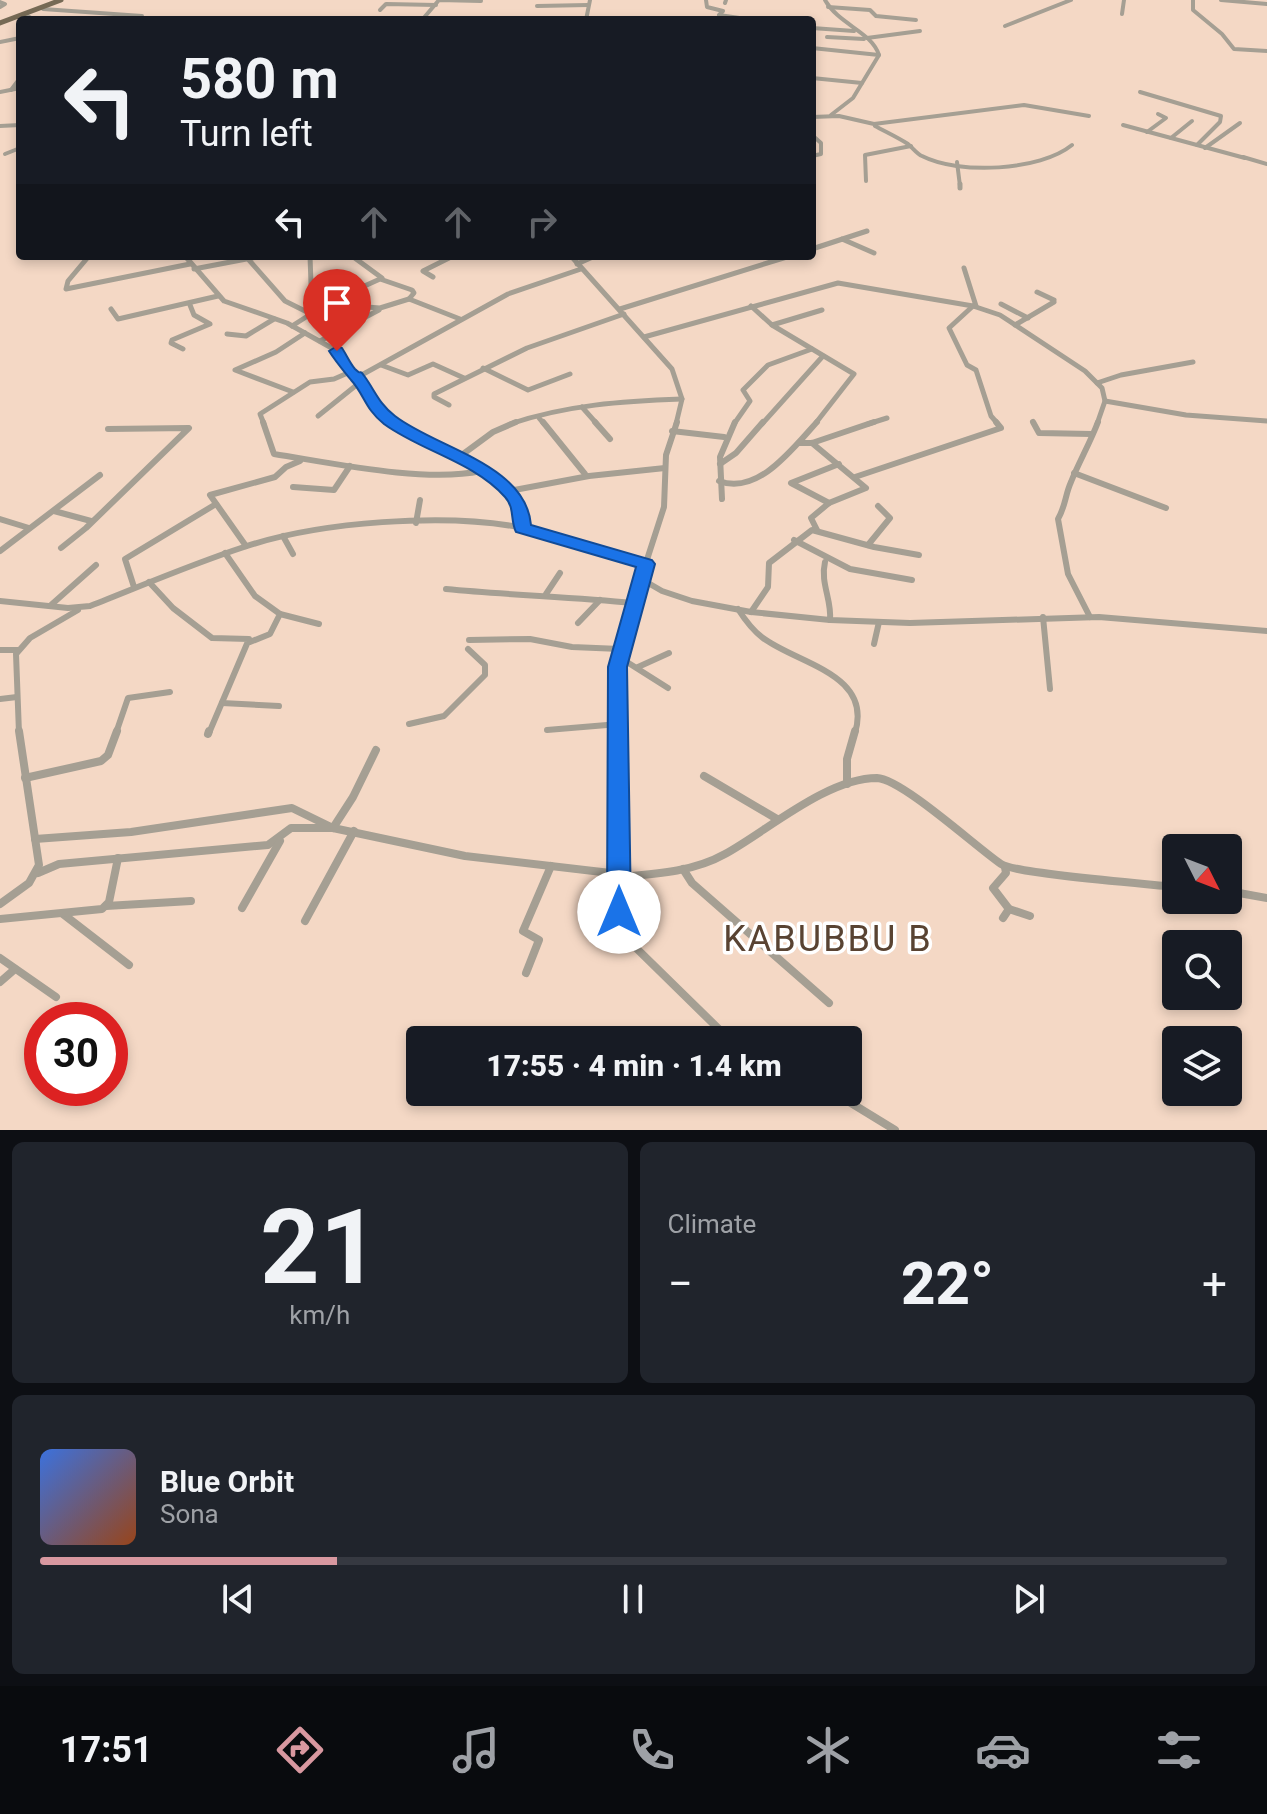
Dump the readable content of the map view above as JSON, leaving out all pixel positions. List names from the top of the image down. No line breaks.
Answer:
{"districts":["KABUBBU B"],"north":"bottom right","page":{"turn":["580 m","Turn left"],"limit":"30","trip":"17:55 · 4 min · 1.4 km","tile":[["21","km/h"],"Climate"],"heat":["−","22°","+"],"song":["Blue Orbit","Sona"],"tabs":"17:51"}}
